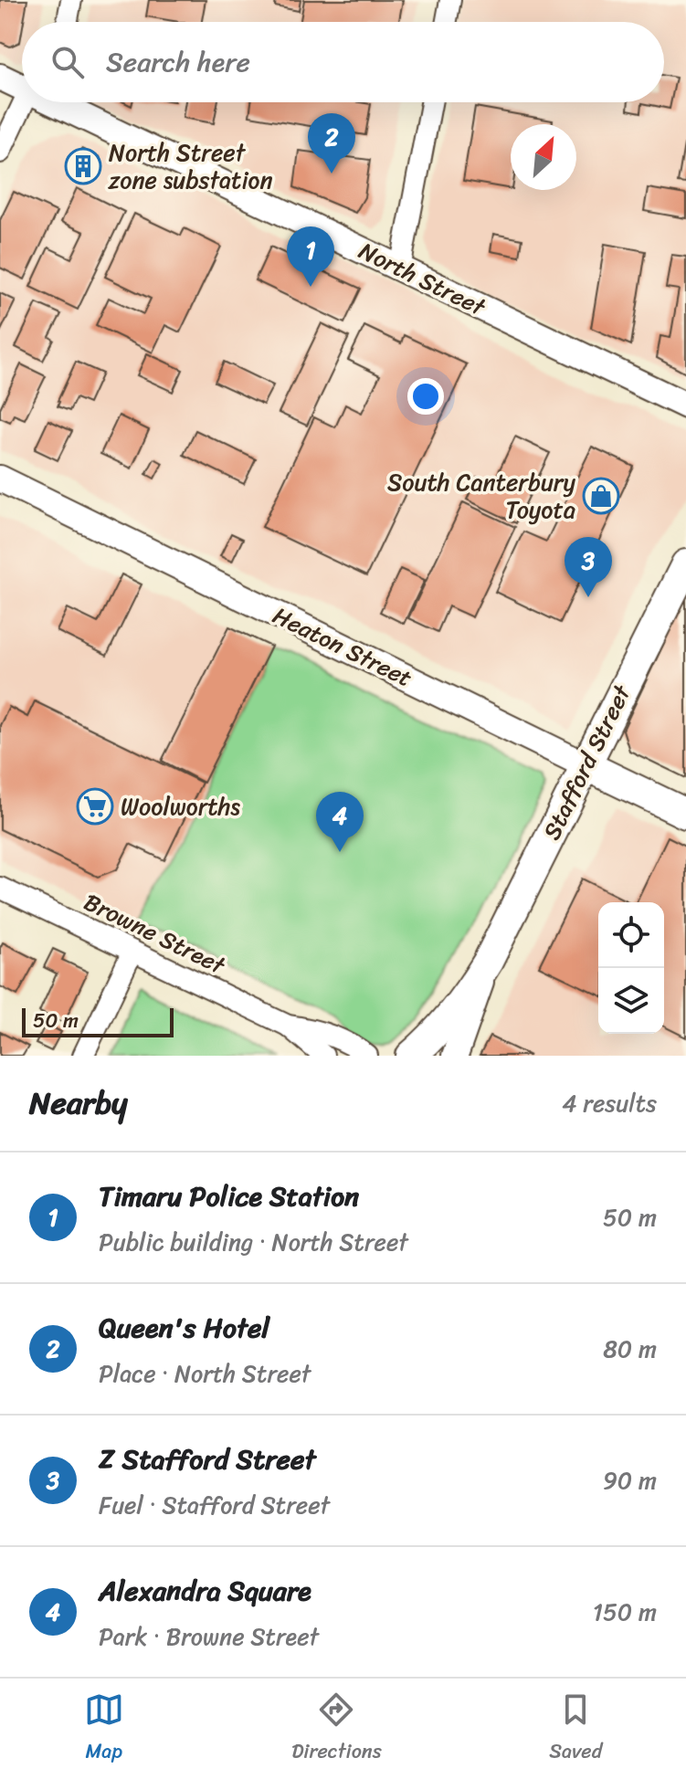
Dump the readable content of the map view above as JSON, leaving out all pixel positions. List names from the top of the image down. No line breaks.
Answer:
{"streets":{"main road":["Heaton Street","Stafford Street"],"street":["North Street","Browne Street"]},"crossings":[["Heaton Street","Stafford Street"]],"places":{"building":["North Street zone substation"],"shop":["South Canterbury Toyota"],"supermarket":["Woolworths"]},"scale_bar":"50 m","north":"top right","page":{"search":"Search here","pins":["2","1","3","4"],"scale":"50 m","heading":["Nearby","4 results"],"list":[{"mark":"1","name":"Timaru Police Station","note":"Public building · North Street","value":"50 m"},{"mark":"2","name":"Queen's Hotel","note":"Place · North Street","value":"80 m"},{"mark":"3","name":"Z Stafford Street","note":"Fuel · Stafford Street","value":"90 m"},{"mark":"4","name":"Alexandra Square","note":"Park · Browne Street","value":"150 m"}],"nav":["Map","Directions","Saved"]}}
